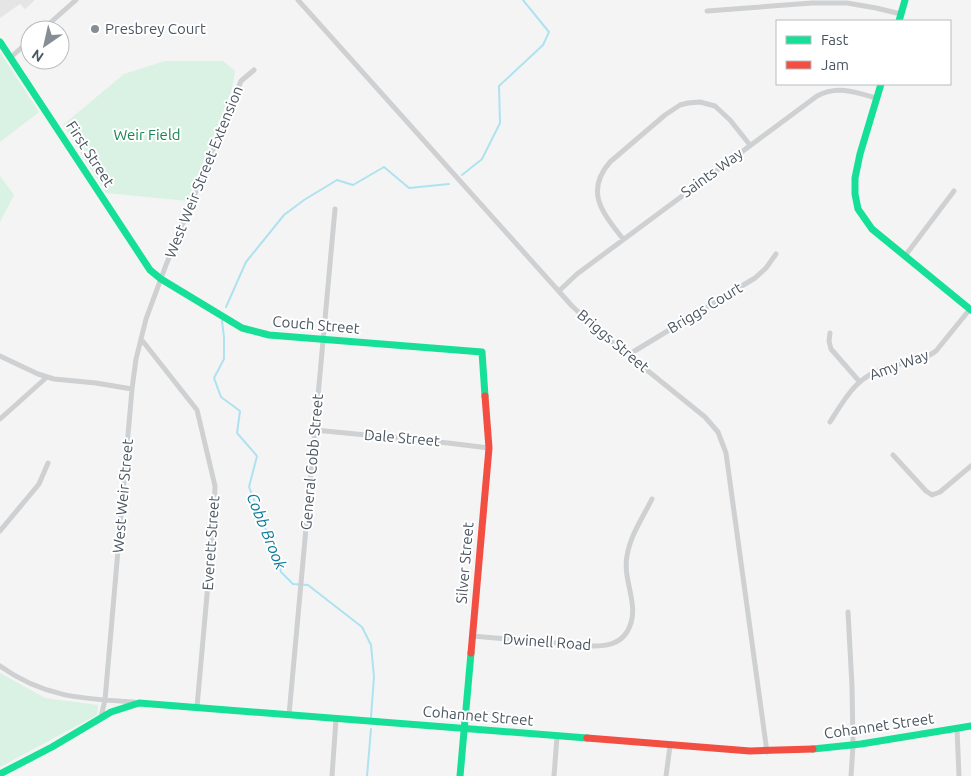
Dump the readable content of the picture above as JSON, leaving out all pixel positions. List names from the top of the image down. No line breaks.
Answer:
{"streets":{"street":["First Street","West Weir Street Extension","Saints Way","Briggs Court","Couch Street","Briggs Street","Amy Way","Dale Street","General Cobb Street","West Weir Street","Everett Street","Silver Street","Dwinell Road","Cohannet Street"]},"crossings":[["First Street","West Weir Street Extension"],["First Street","Couch Street"],["First Street","West Weir Street"],["West Weir Street Extension","Couch Street"],["West Weir Street Extension","West Weir Street"],["Saints Way","Briggs Street"],["Briggs Court","Briggs Street"],["Couch Street","General Cobb Street"],["Couch Street","West Weir Street"],["Couch Street","Silver Street"],["Briggs Street","Cohannet Street"],["Dale Street","General Cobb Street"],["Dale Street","Silver Street"],["General Cobb Street","Cohannet Street"],["West Weir Street","Everett Street"],["West Weir Street","Cohannet Street"],["Everett Street","Cohannet Street"],["Silver Street","Dwinell Road"],["Silver Street","Cohannet Street"]],"water":["Cobb Brook"],"parks":["Weir Field"],"places":["Presbrey Court"],"legend":["Fast","Jam"],"north":"bottom left"}
